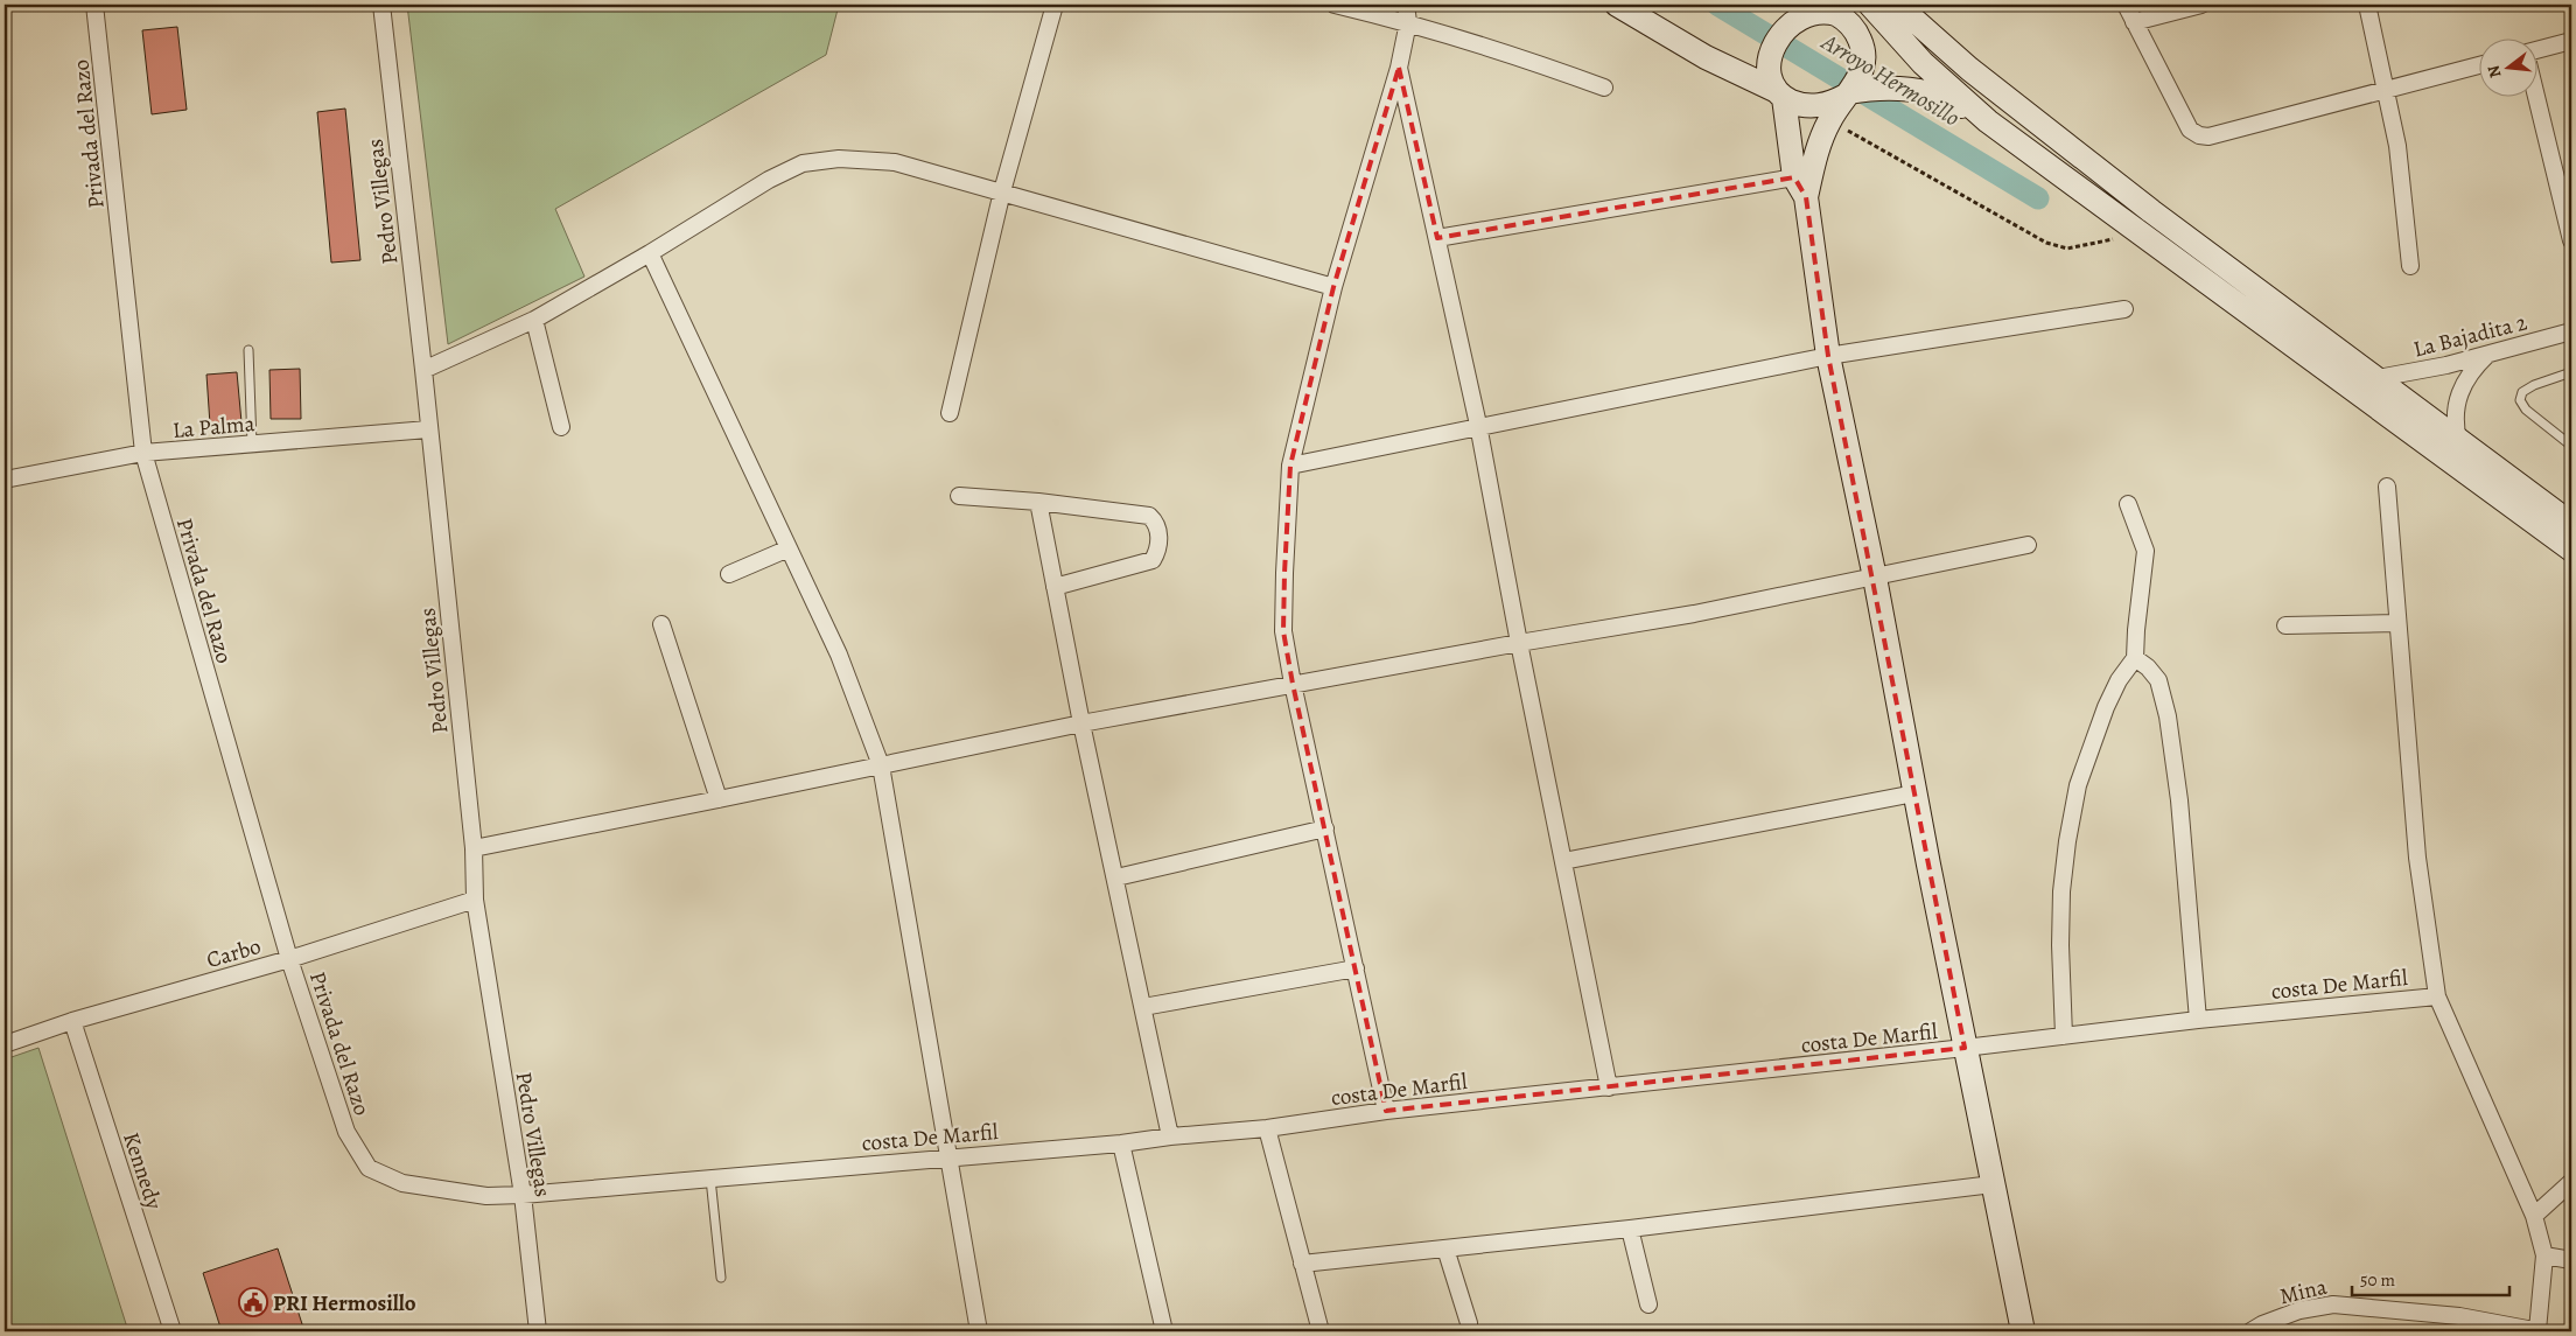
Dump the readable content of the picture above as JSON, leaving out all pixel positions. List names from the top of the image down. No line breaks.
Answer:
{"streets":{"street":["Privada del Razo","Pedro Villegas","La Bajadita 2","La Palma","Carbo","costa De Marfil","Kennedy","Mina"]},"crossings":[["Privada del Razo","La Palma"],["Privada del Razo","Carbo"],["Privada del Razo","costa De Marfil"],["Pedro Villegas","La Palma"],["Pedro Villegas","Carbo"],["Pedro Villegas","costa De Marfil"],["Carbo","Kennedy"]],"water":["Arroyo Hermosillo"],"places":{"public building":["PRI Hermosillo"]},"scale_bar":"50 m","north":"left"}
